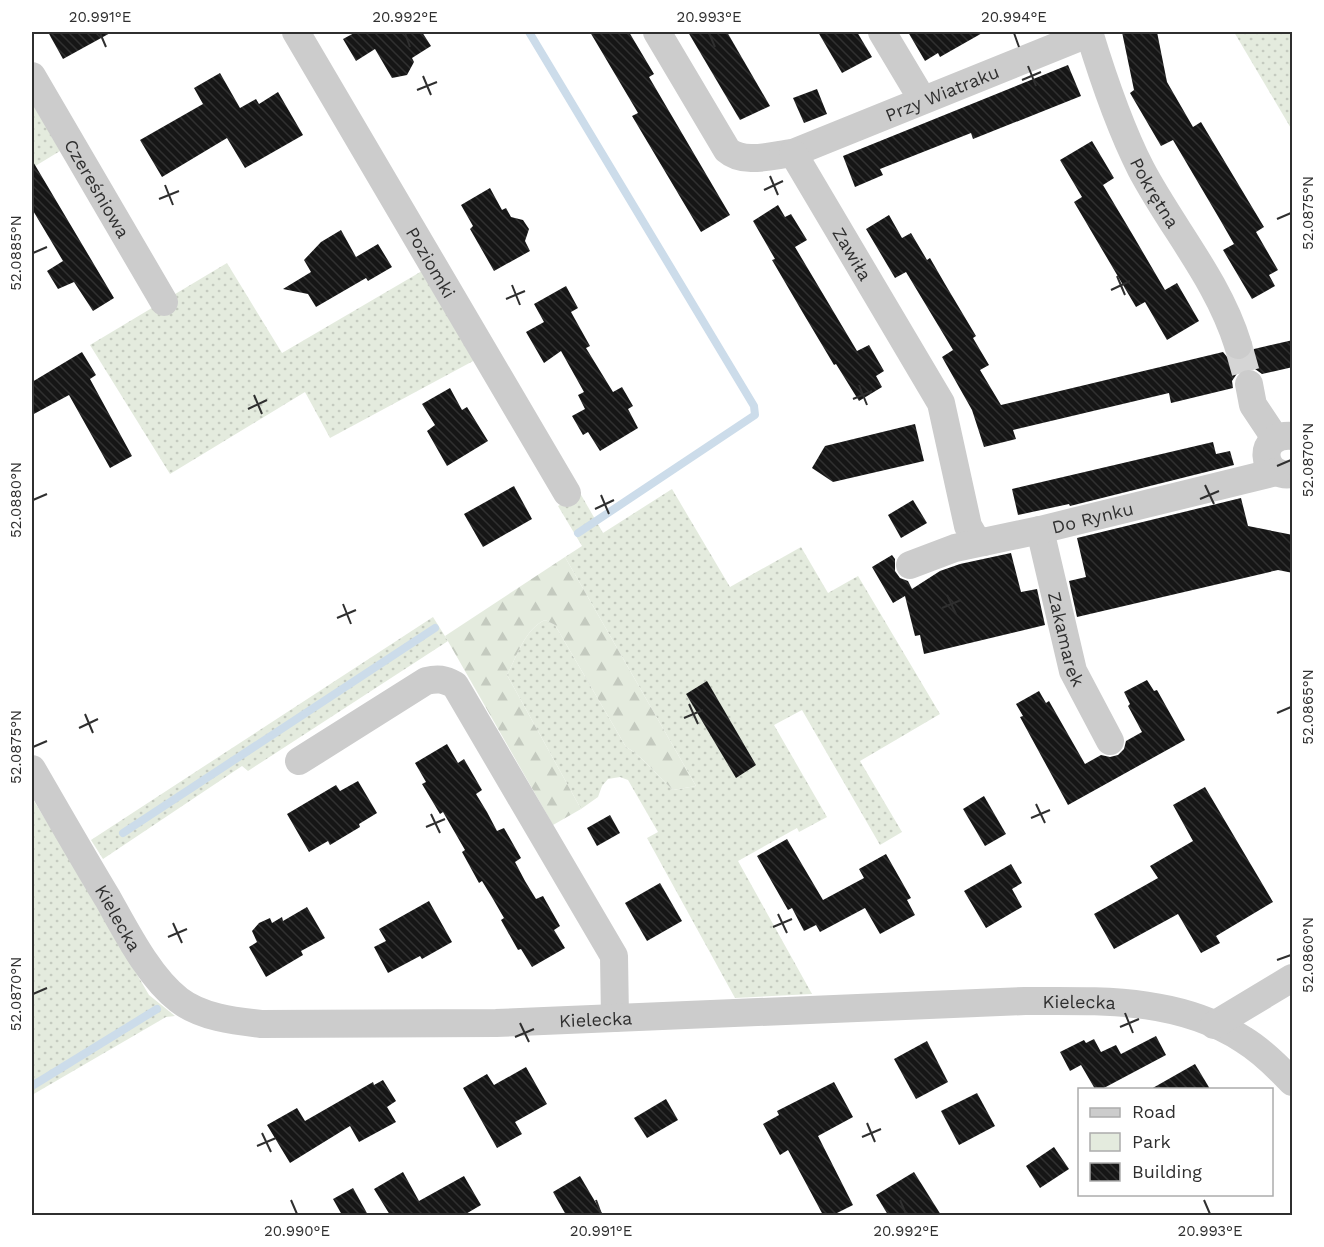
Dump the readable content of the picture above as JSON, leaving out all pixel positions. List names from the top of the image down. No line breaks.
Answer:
{"streets":{"street":["Przy Wiatraku","Czereśniowa","Pokrętna","Zawiła","Poziomki","Do Rynku","Zakamarek","Kielecka"]},"crossings":[["Przy Wiatraku","Pokrętna"],["Przy Wiatraku","Zawiła"],["Zawiła","Do Rynku"],["Do Rynku","Zakamarek"]],"legend":["Road","Park","Building"],"coordinates":["20.991°E","20.992°E","20.993°E","20.994°E","52.0875°N","52.0885°N","52.0870°N","52.0880°N","52.0865°N","52.0860°N","20.990°E"]}
